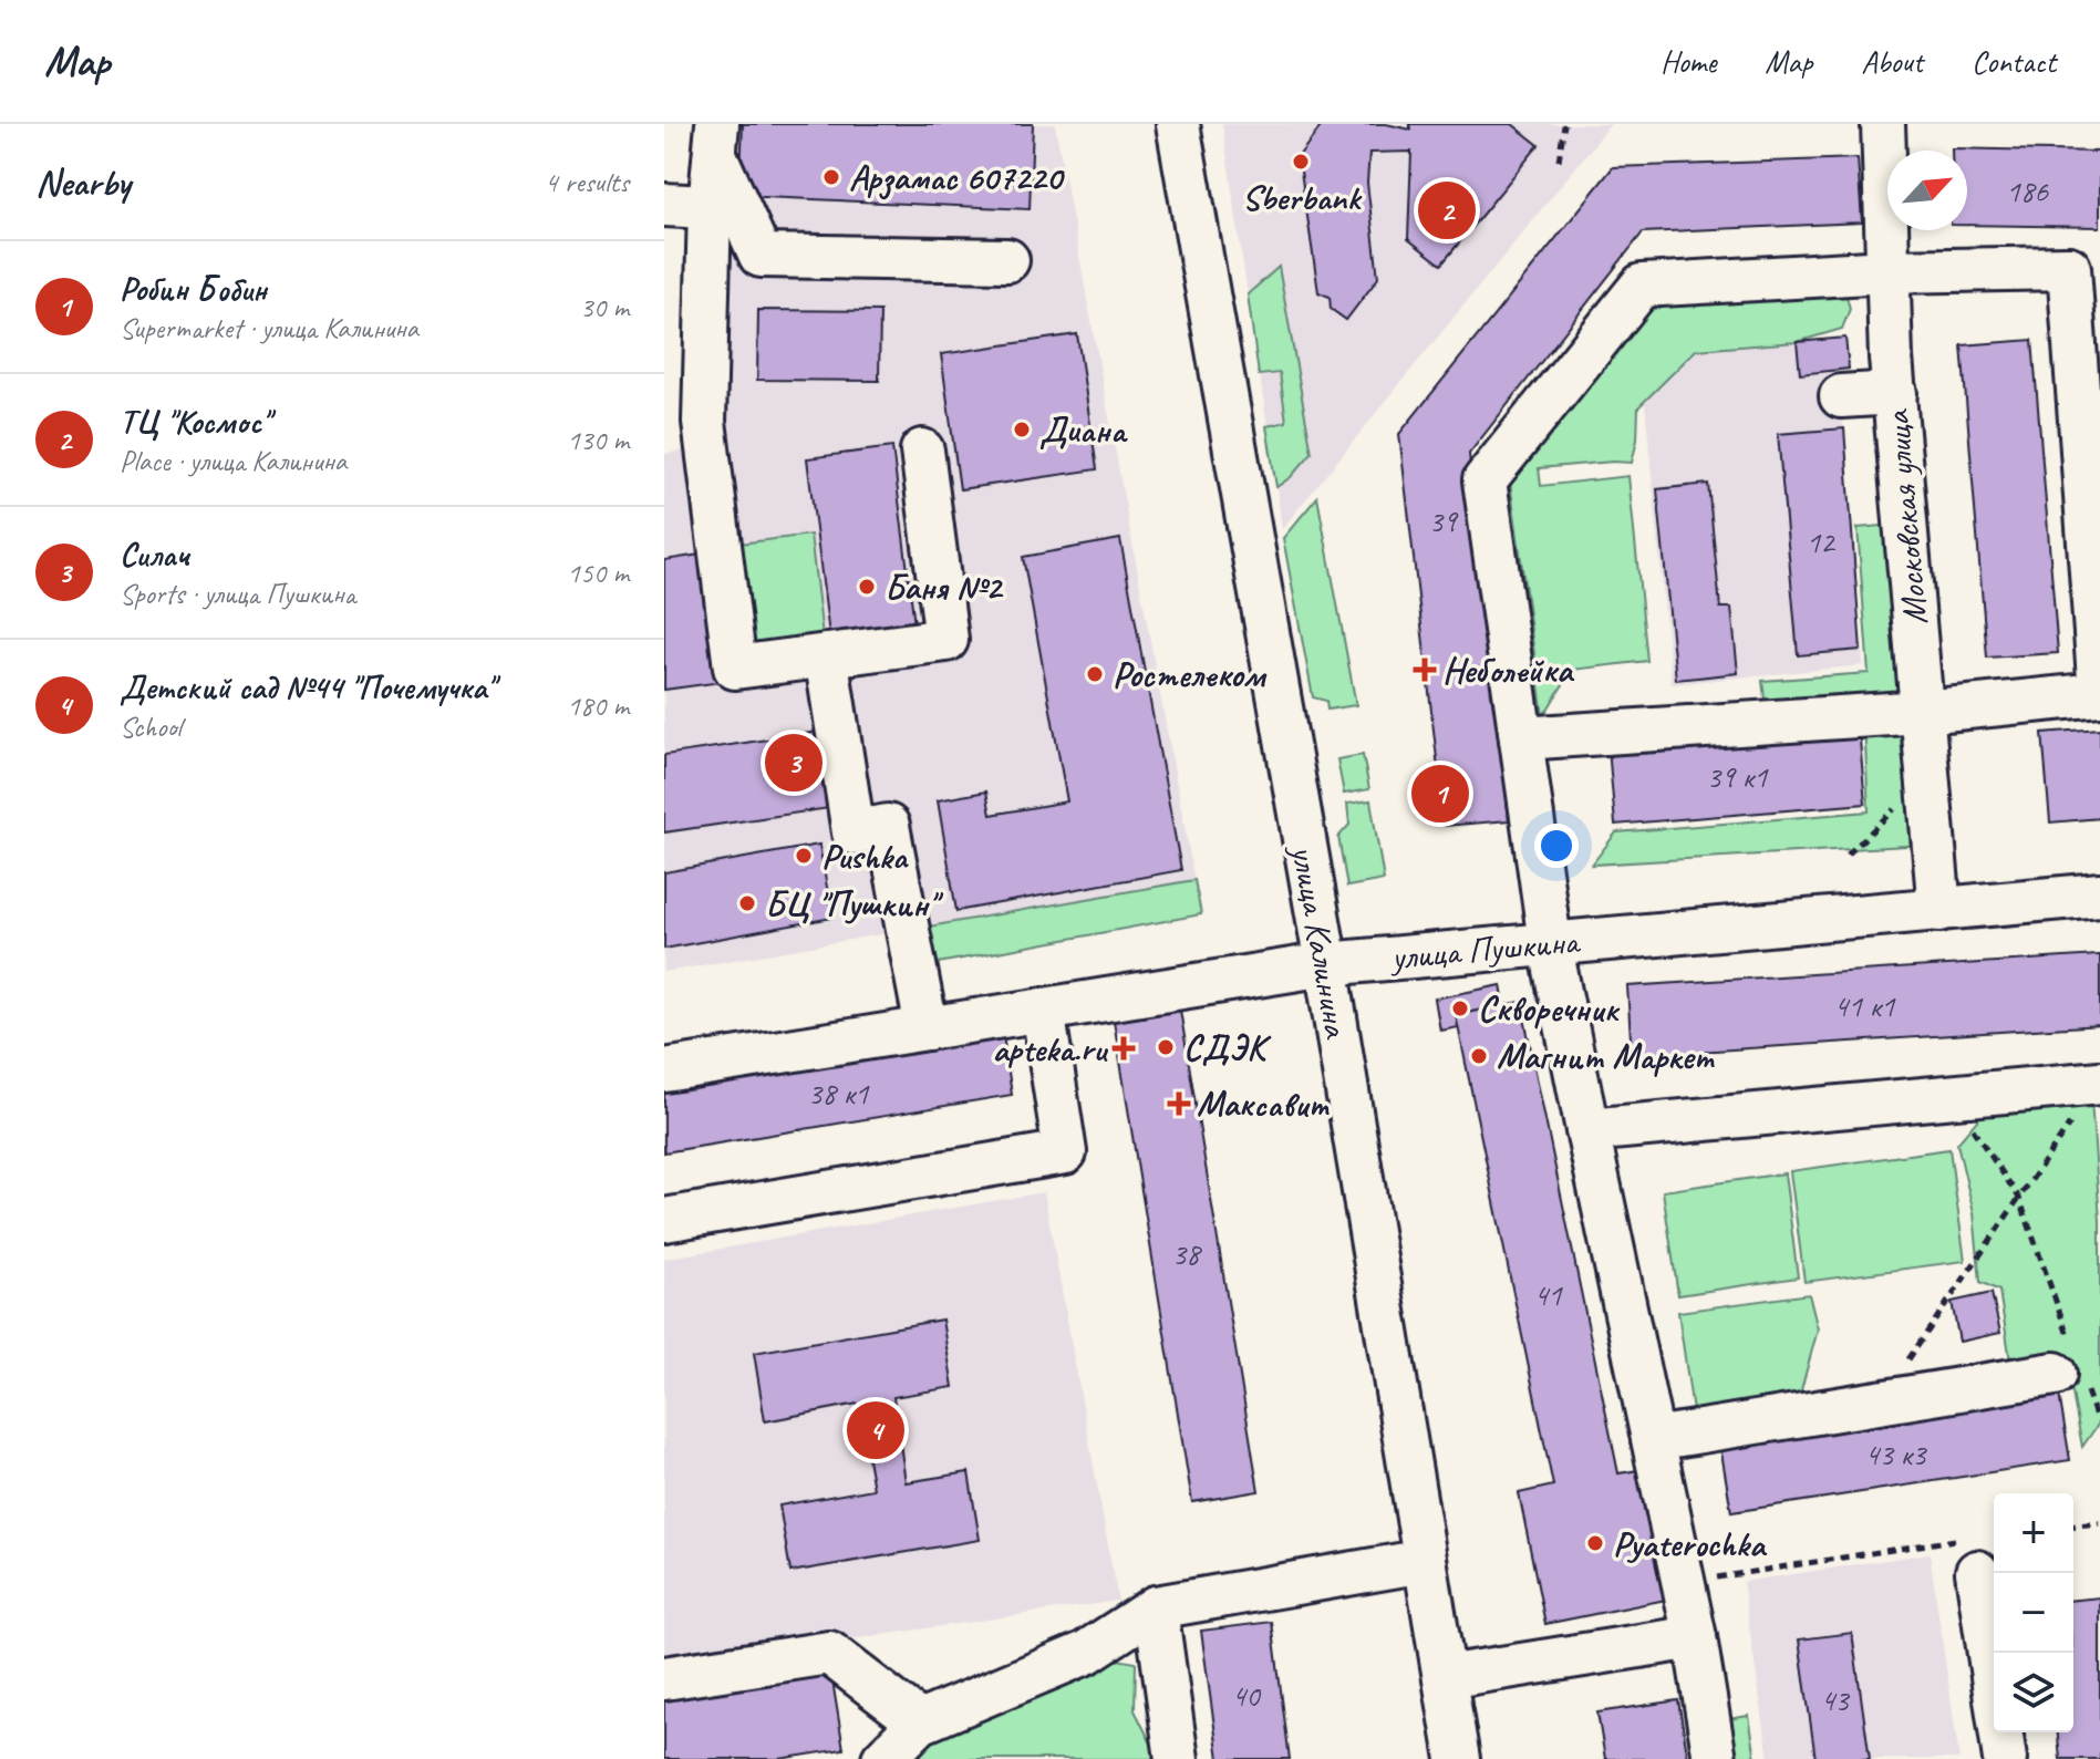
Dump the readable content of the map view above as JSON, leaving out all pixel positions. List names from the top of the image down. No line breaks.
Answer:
{"streets":{"street":["Московская улица","улица Калинина","улица Пушкина"]},"crossings":[["Московская улица","улица Пушкина"],["улица Калинина","улица Пушкина"]],"places":{"other":["Sberbank","Арзамас 607220","Диана","Баня №2","Ростелеком","Pushka","БЦ \"Пушкин\"","Скворечник","СДЭК","Магнит Маркет","Pyaterochka"],"health":["Неболейка","apteka.ru","Максавит"]},"house_numbers":["186","39","12","39 к1","41 к1","38 к1","38","41","43 к3","40","43"],"north":"top right","page":{"header":"Map","nav":["Home","Map","About","Contact"],"heading":["Nearby","4 results"],"pins":["2","3","1","4"],"list":[{"mark":"1","name":"Робин Бобин","note":"Supermarket · улица Калинина","value":"30 m"},{"mark":"2","name":"ТЦ \"Космос\"","note":"Place · улица Калинина","value":"130 m"},{"mark":"3","name":"Силач","note":"Sports · улица Пушкина","value":"150 m"},{"mark":"4","name":"Детский сад №44 \"Почемучка\"","note":"School","value":"180 m"}],"map_buttons":["+","−"]}}
